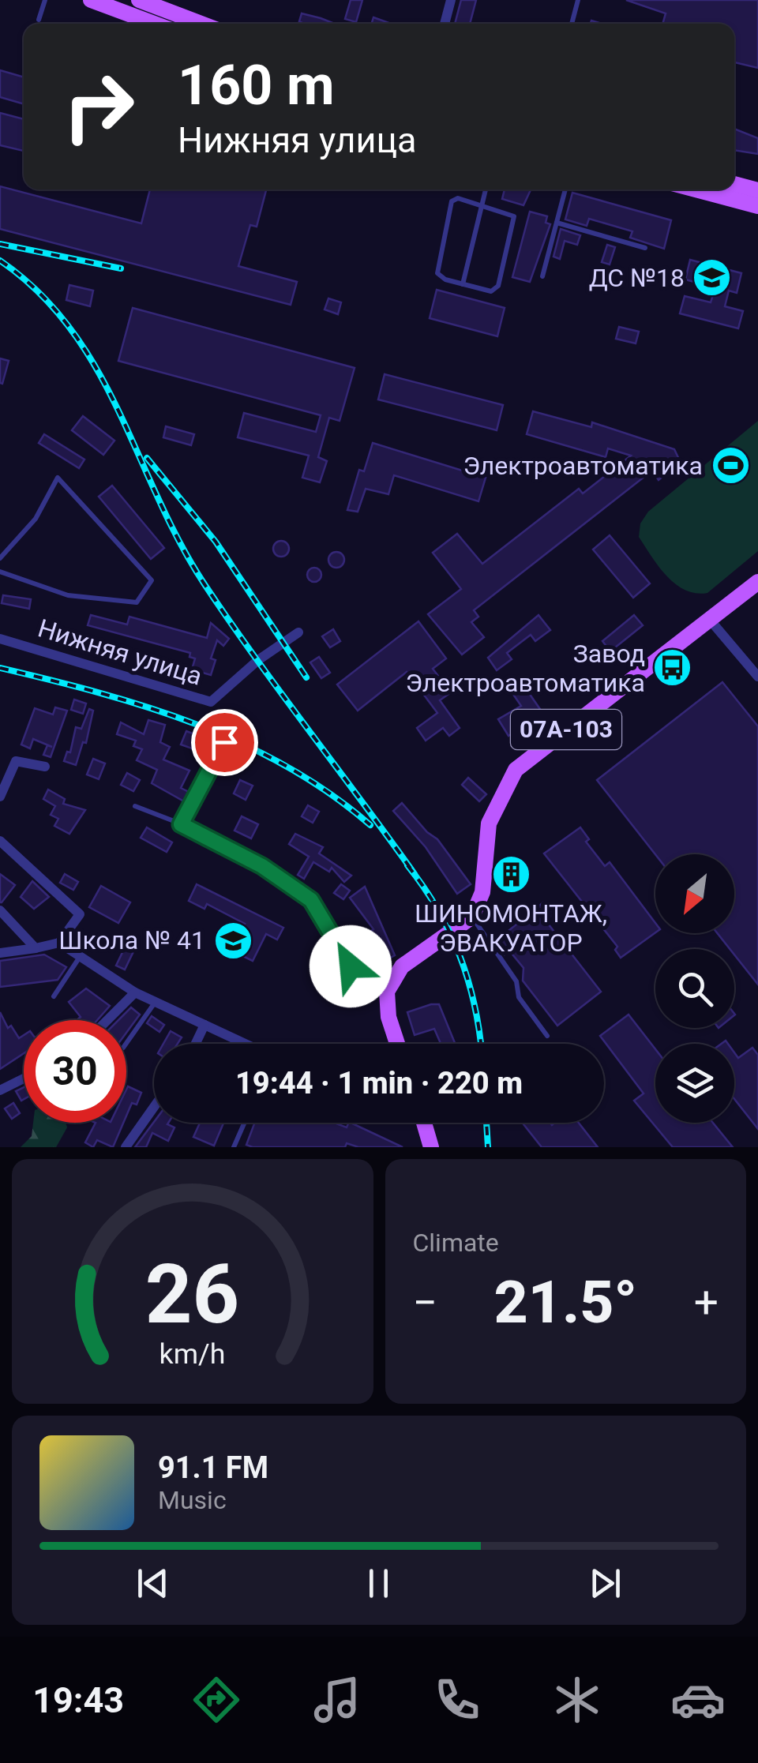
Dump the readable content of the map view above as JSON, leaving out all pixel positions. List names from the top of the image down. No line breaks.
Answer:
{"streets":{"main road":["07А-103"],"street":["Нижняя улица"]},"places":{"school or university":["ДС №18","Школа № 41"],"sports":["Электроавтоматика"],"bus stop":["Завод Электроавтоматика"],"building":["ШИНОМОНТАЖ, ЭВАКУАТОР"]},"north":"bottom left","page":{"turn":["160 m","Нижняя улица"],"limit":"30","trip":"19:44 · 1 min · 220 m","tile":"Climate","heat":["−","21.5°","+"],"song":["91.1 FM","Music"],"tabs":"19:43","gauge":["26","km/h"]}}
